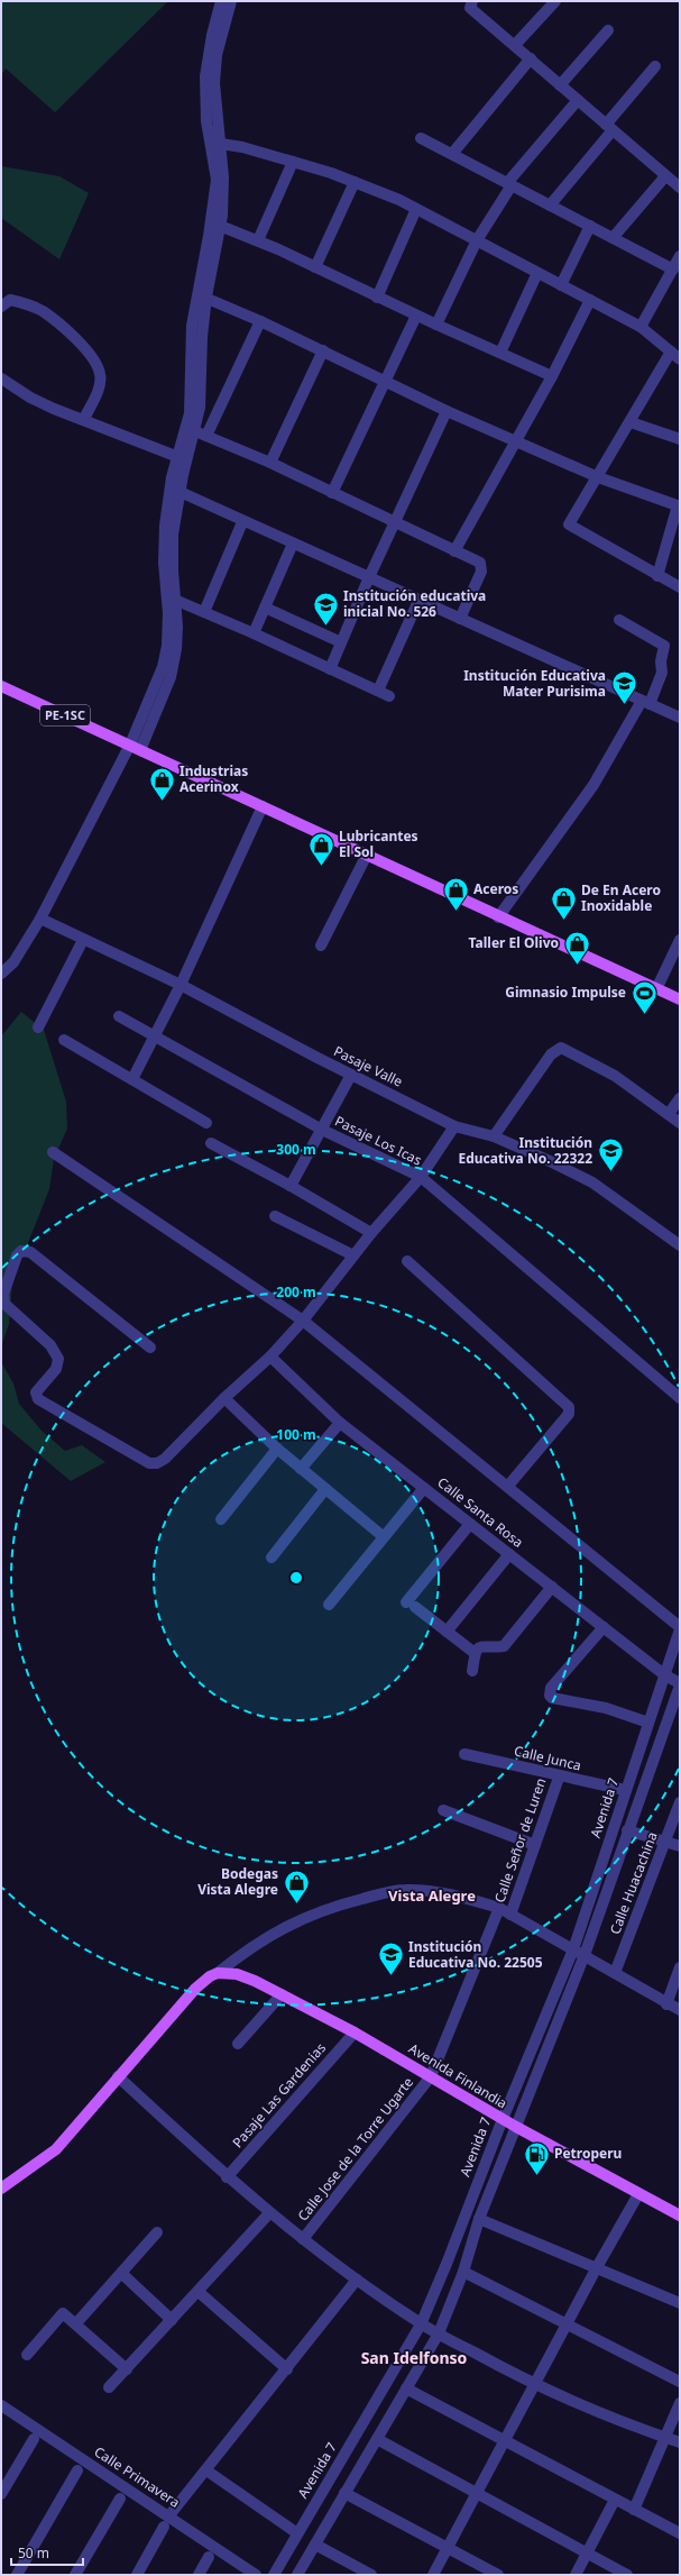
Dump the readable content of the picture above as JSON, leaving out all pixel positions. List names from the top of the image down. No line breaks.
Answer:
{"streets":{"main road":["PE-1SC","Avenida Finlandia"],"street":["Pasaje Valle","Pasaje Los Icas","Calle Santa Rosa","Calle Junca","Avenida 7","Calle Señor de Luren","Calle Huacachina","Pasaje Las Gardenias","Calle Jose de la Torre Ugarte","Calle Primavera"]},"crossings":[["Calle Santa Rosa","Avenida 7"],["Calle Junca","Avenida 7"],["Calle Junca","Calle Señor de Luren"],["Avenida 7","Avenida Finlandia"],["Avenida Finlandia","Pasaje Las Gardenias"],["Avenida Finlandia","Calle Jose de la Torre Ugarte"]],"districts":["Vista Alegre","San Idelfonso"],"places":{"school or university":["Institución educativa inicial No. 526","Institución Educativa Mater Purisima","Institución Educativa No. 22322","Institución Educativa No. 22505"],"shop":["Industrias Acerinox","Lubricantes El Sol","Aceros","De En Acero Inoxidable","Taller El Olivo","Bodegas Vista Alegre"],"sports":["Gimnasio Impulse"],"fuel station":["Petroperu"]},"scale_bar":"50 m","rings":["300 m","200 m","100 m"]}
